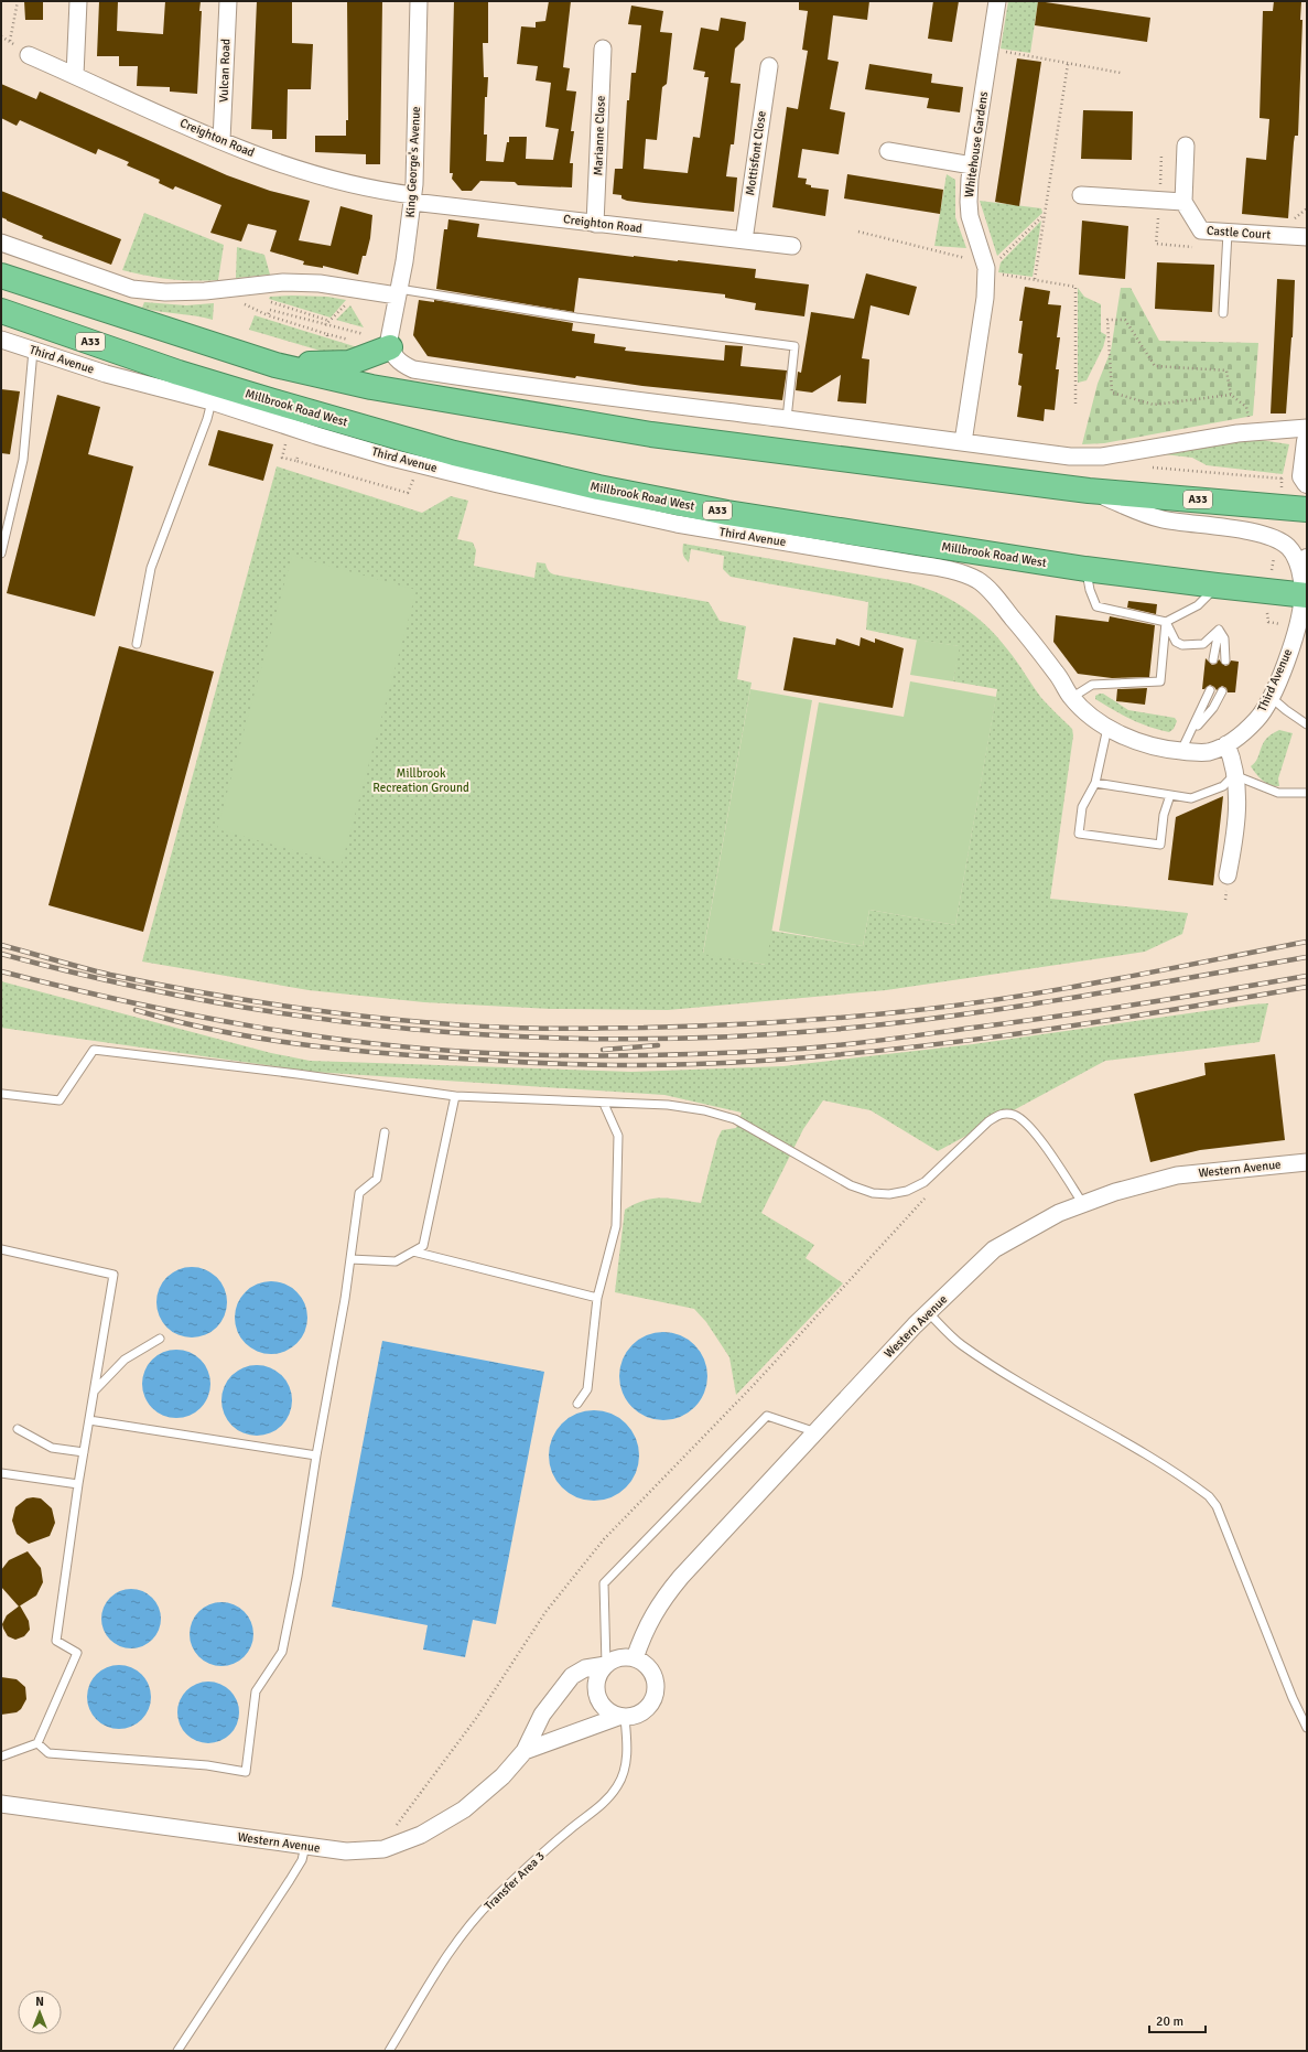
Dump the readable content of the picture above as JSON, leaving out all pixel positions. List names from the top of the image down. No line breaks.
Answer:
{"streets":{"highway":["A33","Millbrook Road West"],"street":["Vulcan Road","Marianne Close","Creighton Road","Whitehouse Gardens","Mottisfont Close","King George's Avenue","Castle Court","Third Avenue","Western Avenue"],"lane":["Transfer Area 3"]},"crossings":[["Vulcan Road","Creighton Road"],["Marianne Close","Creighton Road"],["Creighton Road","Mottisfont Close"],["Creighton Road","King George's Avenue"],["Third Avenue","Millbrook Road West"],["Western Avenue","Transfer Area 3"]],"parks":["Millbrook Recreation Ground"],"scale_bar":"20 m","north":"top"}
